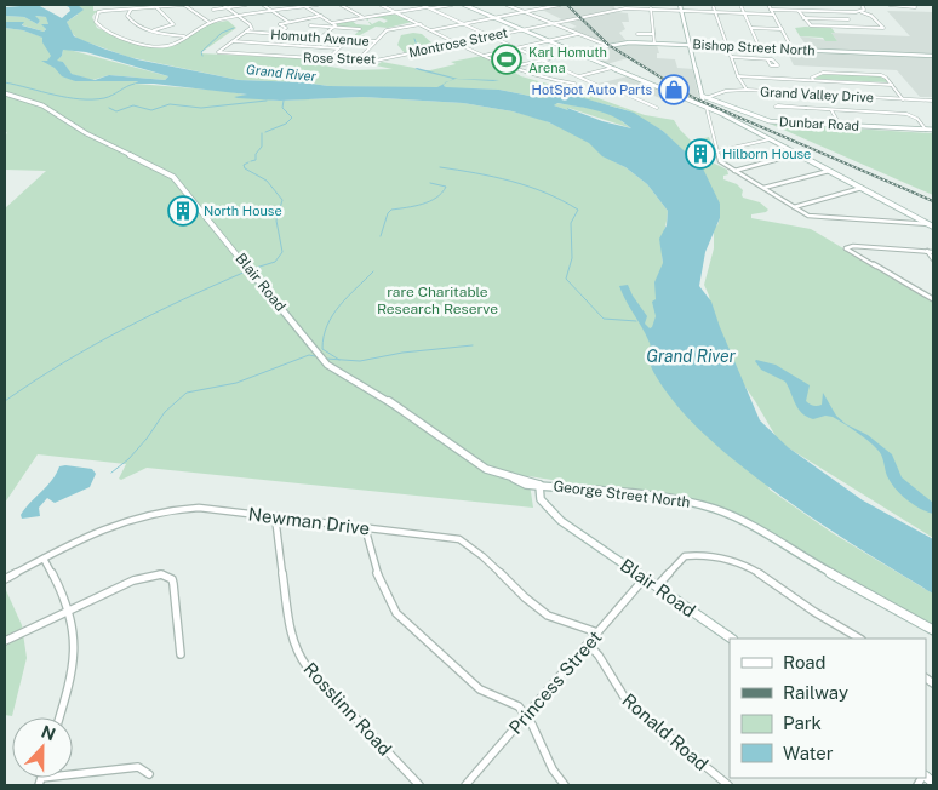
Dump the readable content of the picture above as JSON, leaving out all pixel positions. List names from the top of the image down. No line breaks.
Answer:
{"streets":{"main road":["Bishop Street North","Grand Valley Drive","Dunbar Road","Blair Road","George Street North"],"street":["Homuth Avenue","Montrose Street","Rose Street","Newman Drive","Princess Street","Rosslinn Road","Ronald Road"]},"crossings":[["Montrose Street","Rose Street"],["Grand Valley Drive","Dunbar Road"],["Blair Road","George Street North"],["Blair Road","Princess Street"],["Newman Drive","Princess Street"],["Newman Drive","Rosslinn Road"],["Princess Street","Ronald Road"]],"water":["Grand River"],"parks":["rare Charitable Research Reserve"],"places":{"sports":["Karl Homuth Arena"],"shop":["HotSpot Auto Parts"],"building":["Hilborn House","North House"]},"legend":["Road","Railway","Park","Water"],"north":"top"}
